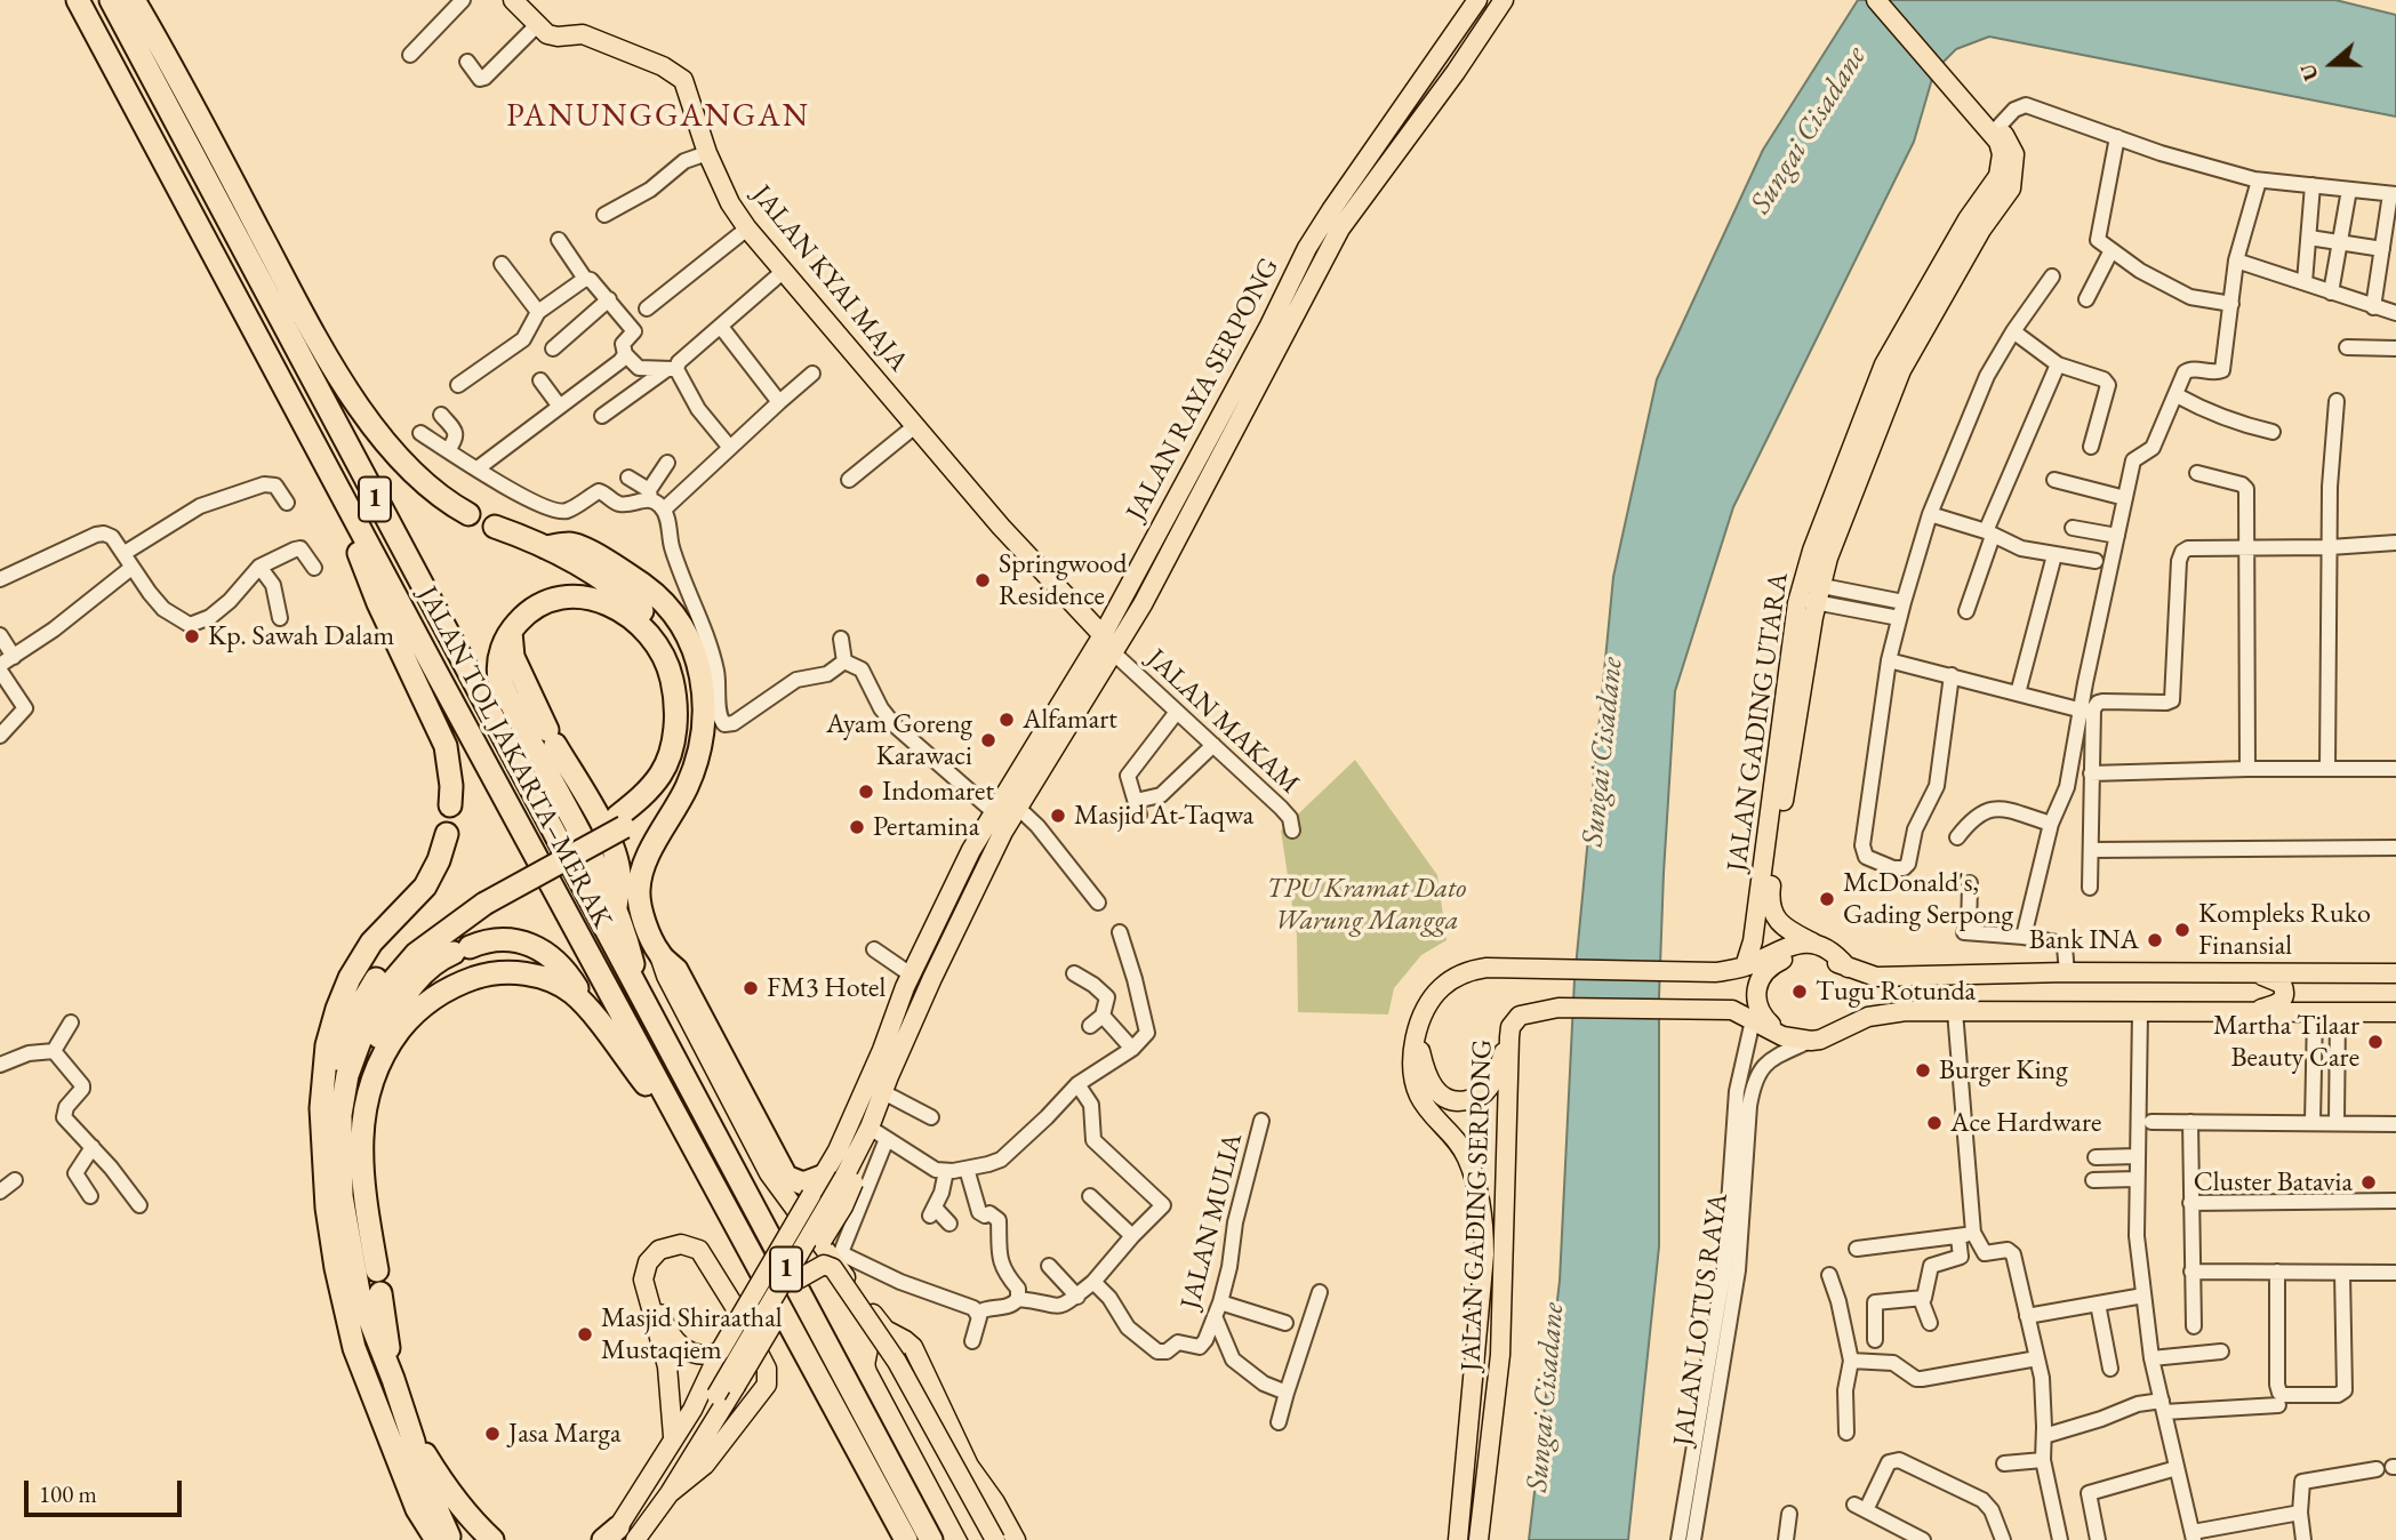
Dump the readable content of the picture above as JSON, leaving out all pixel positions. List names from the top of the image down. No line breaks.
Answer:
{"streets":{"highway":["1","JALAN TOL JAKARTA–MERAK"],"main road":["JALAN KYAI MAJA","JALAN RAYA SERPONG","JALAN GADING UTARA","JALAN GADING SERPONG"],"street":["JALAN MAKAM","JALAN MULIA","JALAN LOTUS RAYA"]},"crossings":[["JALAN KYAI MAJA","JALAN RAYA SERPONG"],["JALAN GADING UTARA","JALAN GADING SERPONG"],["JALAN GADING SERPONG","JALAN LOTUS RAYA"]],"districts":["PANUNGGANGAN"],"water":["Sungai Cisadane"],"parks":["TPU Kramat Dato Warung Mangga"],"places":["Springwood Residence","Kp. Sawah Dalam","Alfamart","Ayam Goreng Karawaci","Indomaret","Masjid At-Taqwa","Pertamina","McDonald's, Gading Serpong","Kompleks Ruko Finansial","Bank INA","FM3 Hotel","Tugu Rotunda","Martha Tilaar Beauty Care","Burger King","Ace Hardware","Cluster Batavia","Masjid Shiraathal Mustaqiem","Jasa Marga"],"scale_bar":"100 m","north":"left"}
